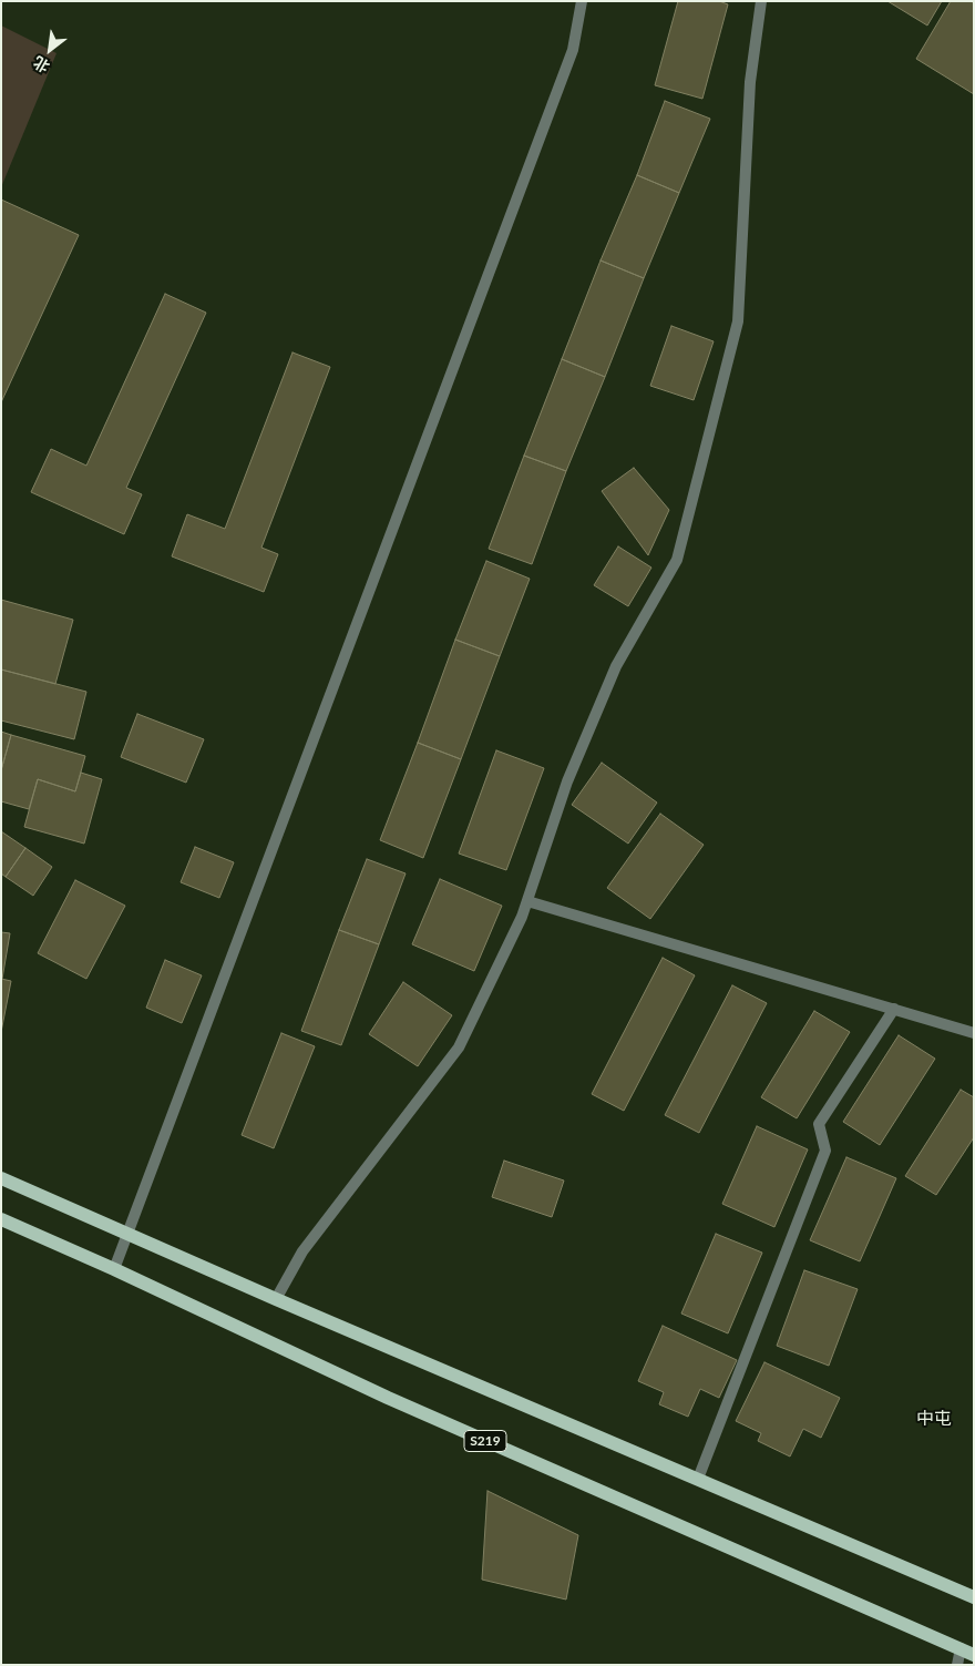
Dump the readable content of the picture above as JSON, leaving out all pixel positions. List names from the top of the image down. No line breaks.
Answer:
{"streets":{"main road":["S219"]},"districts":["中屯"],"north":"bottom left"}
